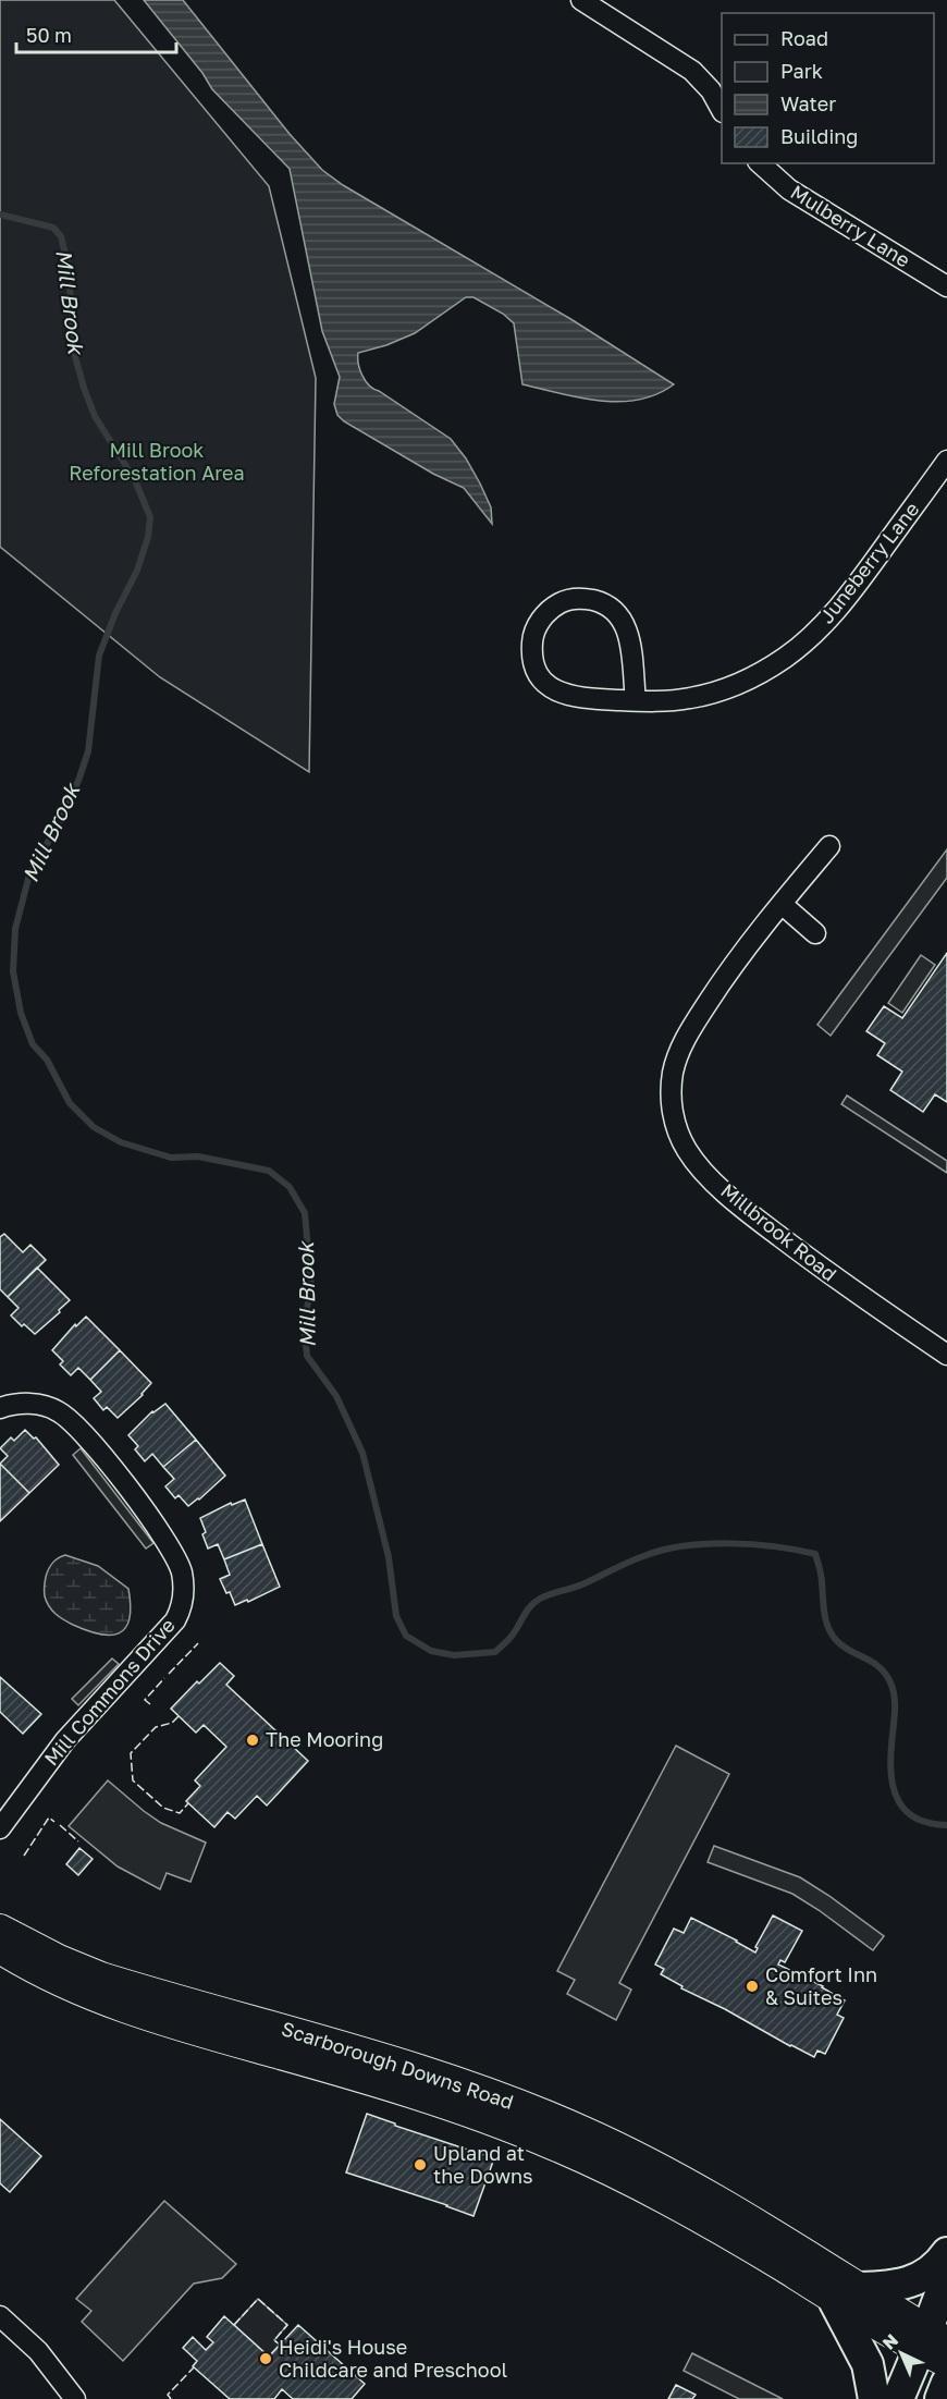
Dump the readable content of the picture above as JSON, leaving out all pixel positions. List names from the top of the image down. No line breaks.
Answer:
{"streets":{"street":["Mulberry Lane","Juneberry Lane","Millbrook Road","Mill Commons Drive","Scarborough Downs Road"]},"water":["Mill Brook"],"parks":["Mill Brook Reforestation Area"],"places":["The Mooring","Comfort Inn & Suites","Upland at the Downs","Heidi's House Childcare and Preschool"],"legend":["Road","Park","Water","Building"],"scale_bar":"50 m","north":"top left"}
